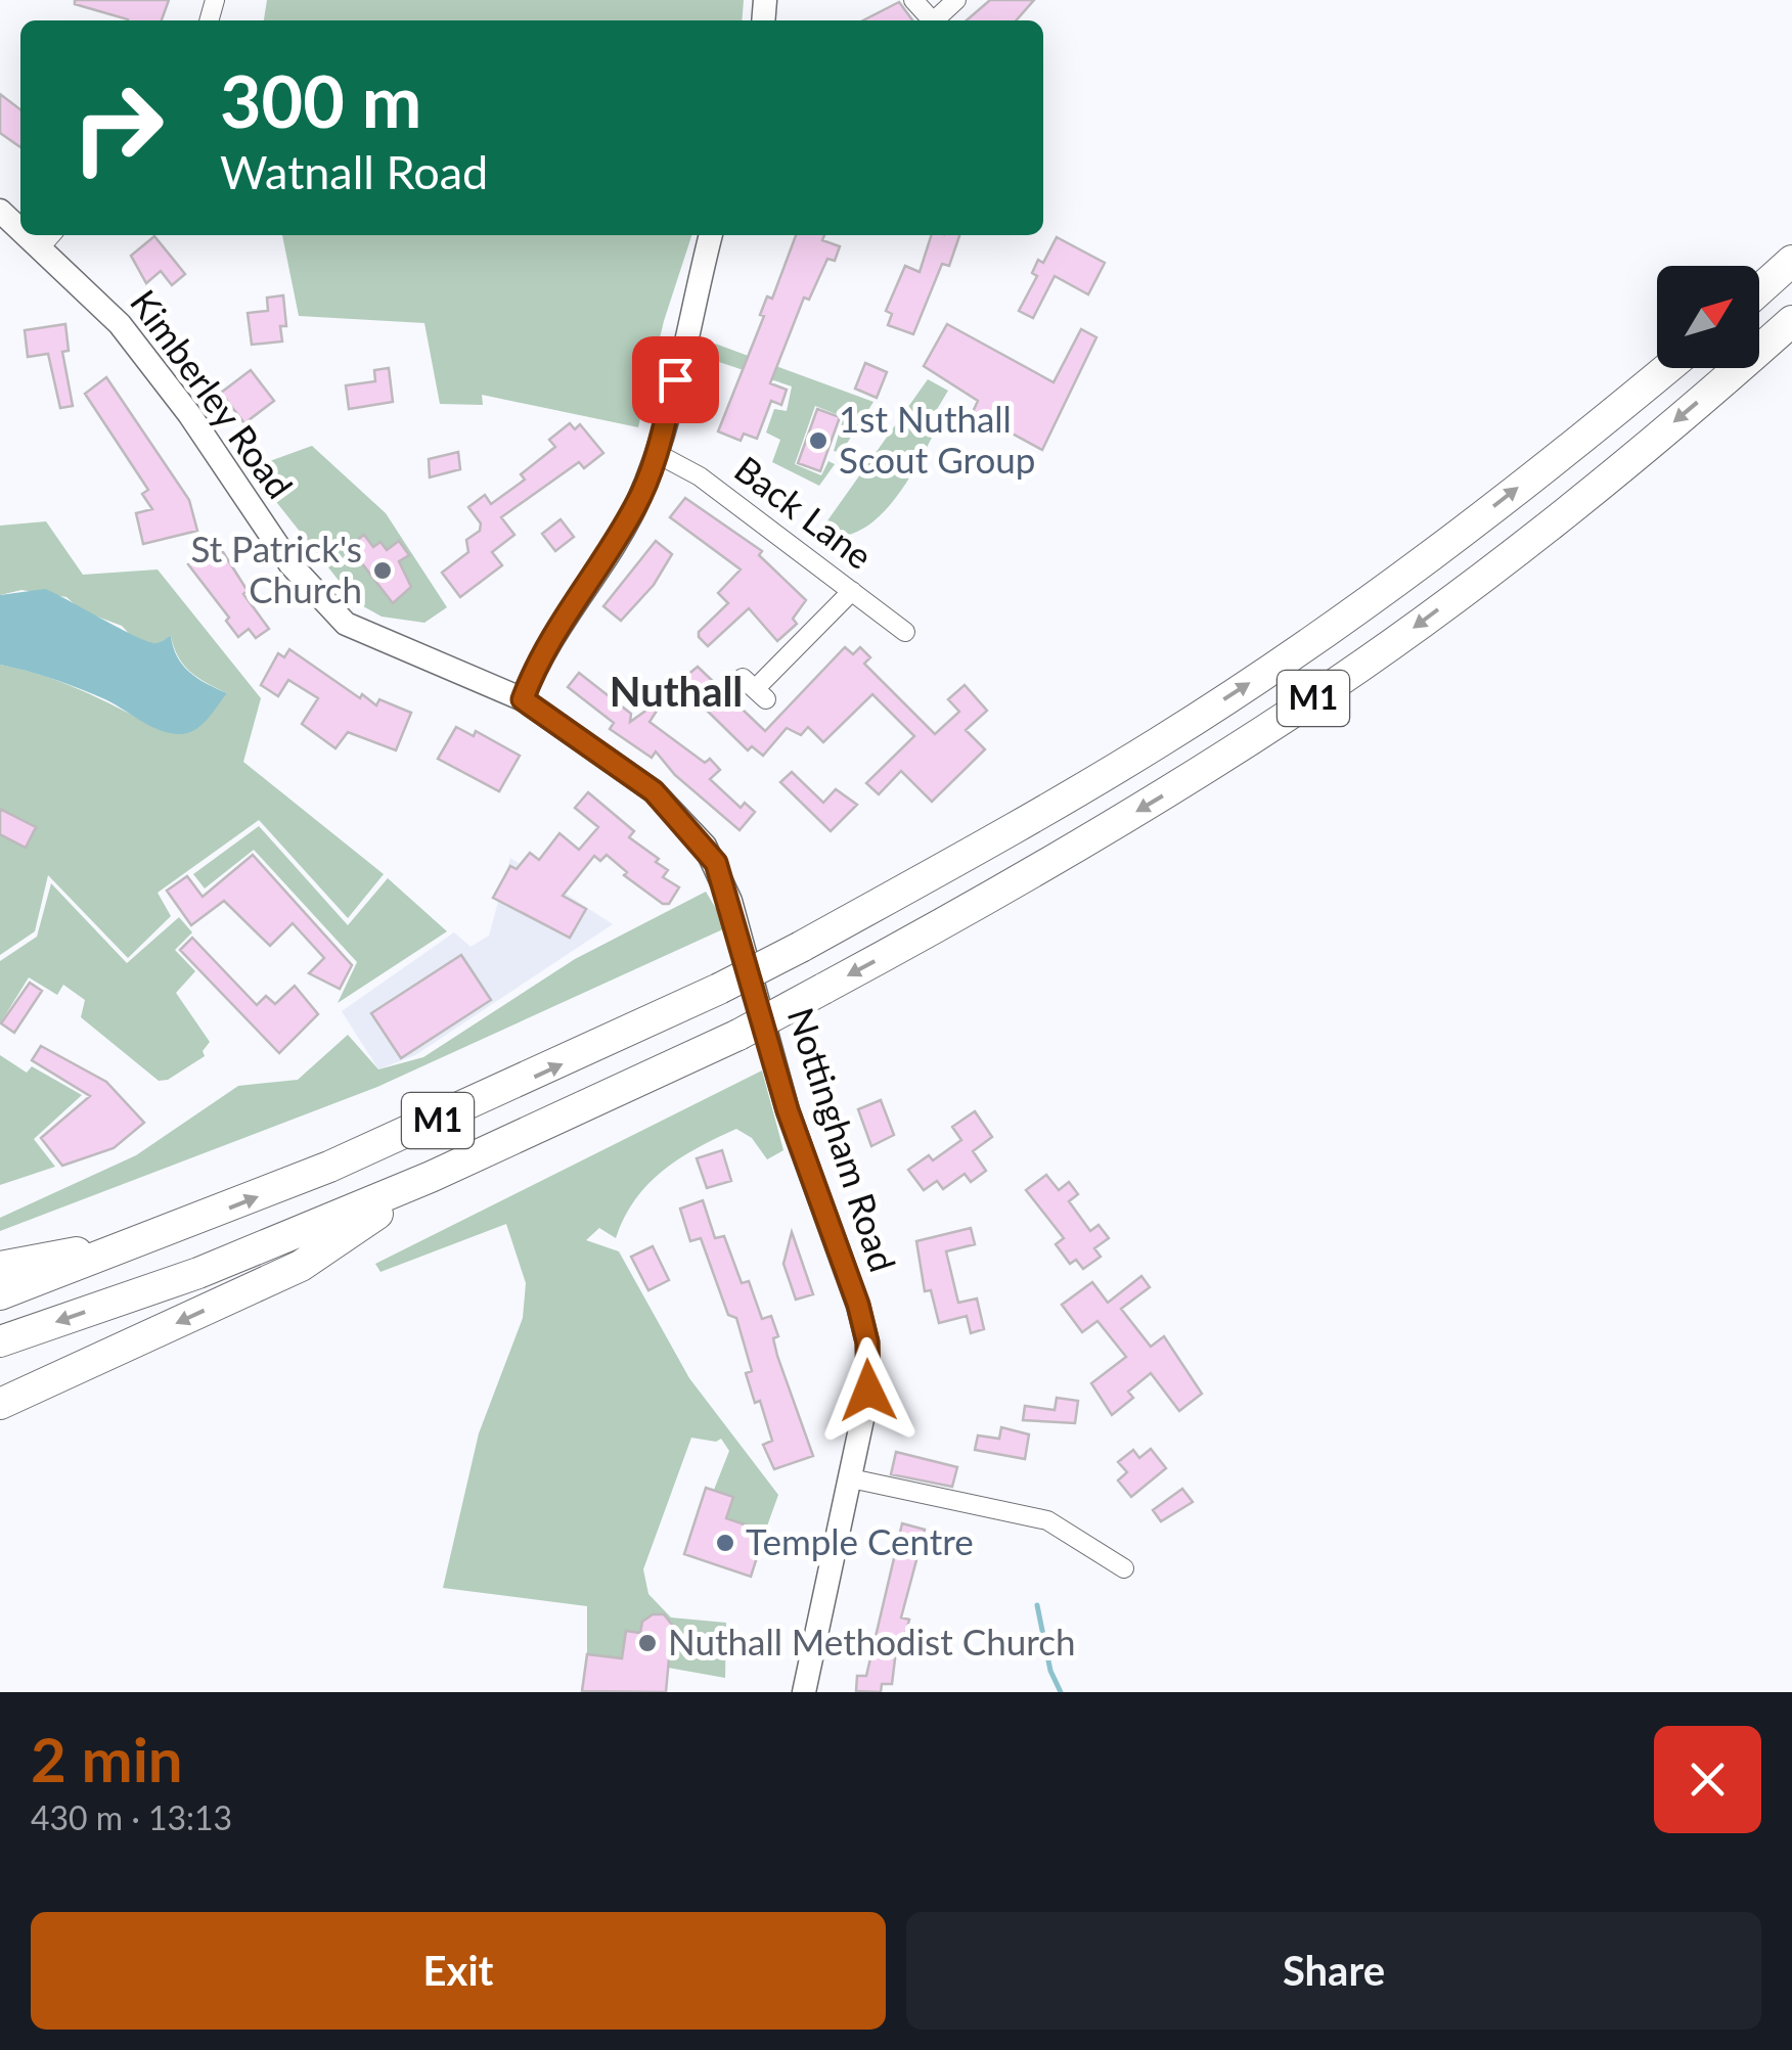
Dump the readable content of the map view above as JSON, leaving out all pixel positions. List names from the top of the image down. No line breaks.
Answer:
{"streets":{"highway":["M1"],"main road":["Kimberley Road","Nottingham Road"],"street":["Back Lane"]},"crossings":[["Kimberley Road","Nottingham Road"]],"districts":["Nuthall"],"places":["1st Nuthall Scout Group","St Patrick's Church","Temple Centre","Nuthall Methodist Church"],"north":"top right","page":{"turn":["300 m","Watnall Road"],"heading":["2 min","430 m · 13:13"],"buttons":["Exit","Share"]}}
